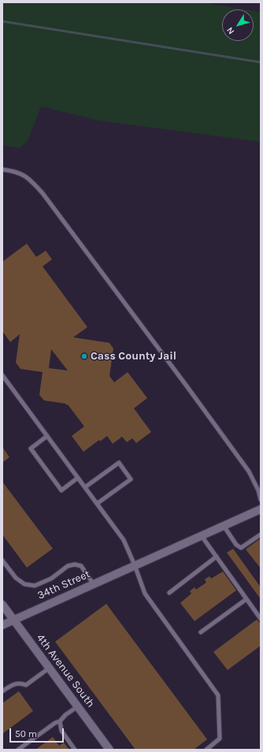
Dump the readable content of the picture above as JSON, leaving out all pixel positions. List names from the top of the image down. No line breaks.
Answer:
{"streets":{"street":["34th Street","4th Avenue South"]},"crossings":[["34th Street","4th Avenue South"]],"places":["Cass County Jail"],"scale_bar":"50 m","north":"bottom left"}
